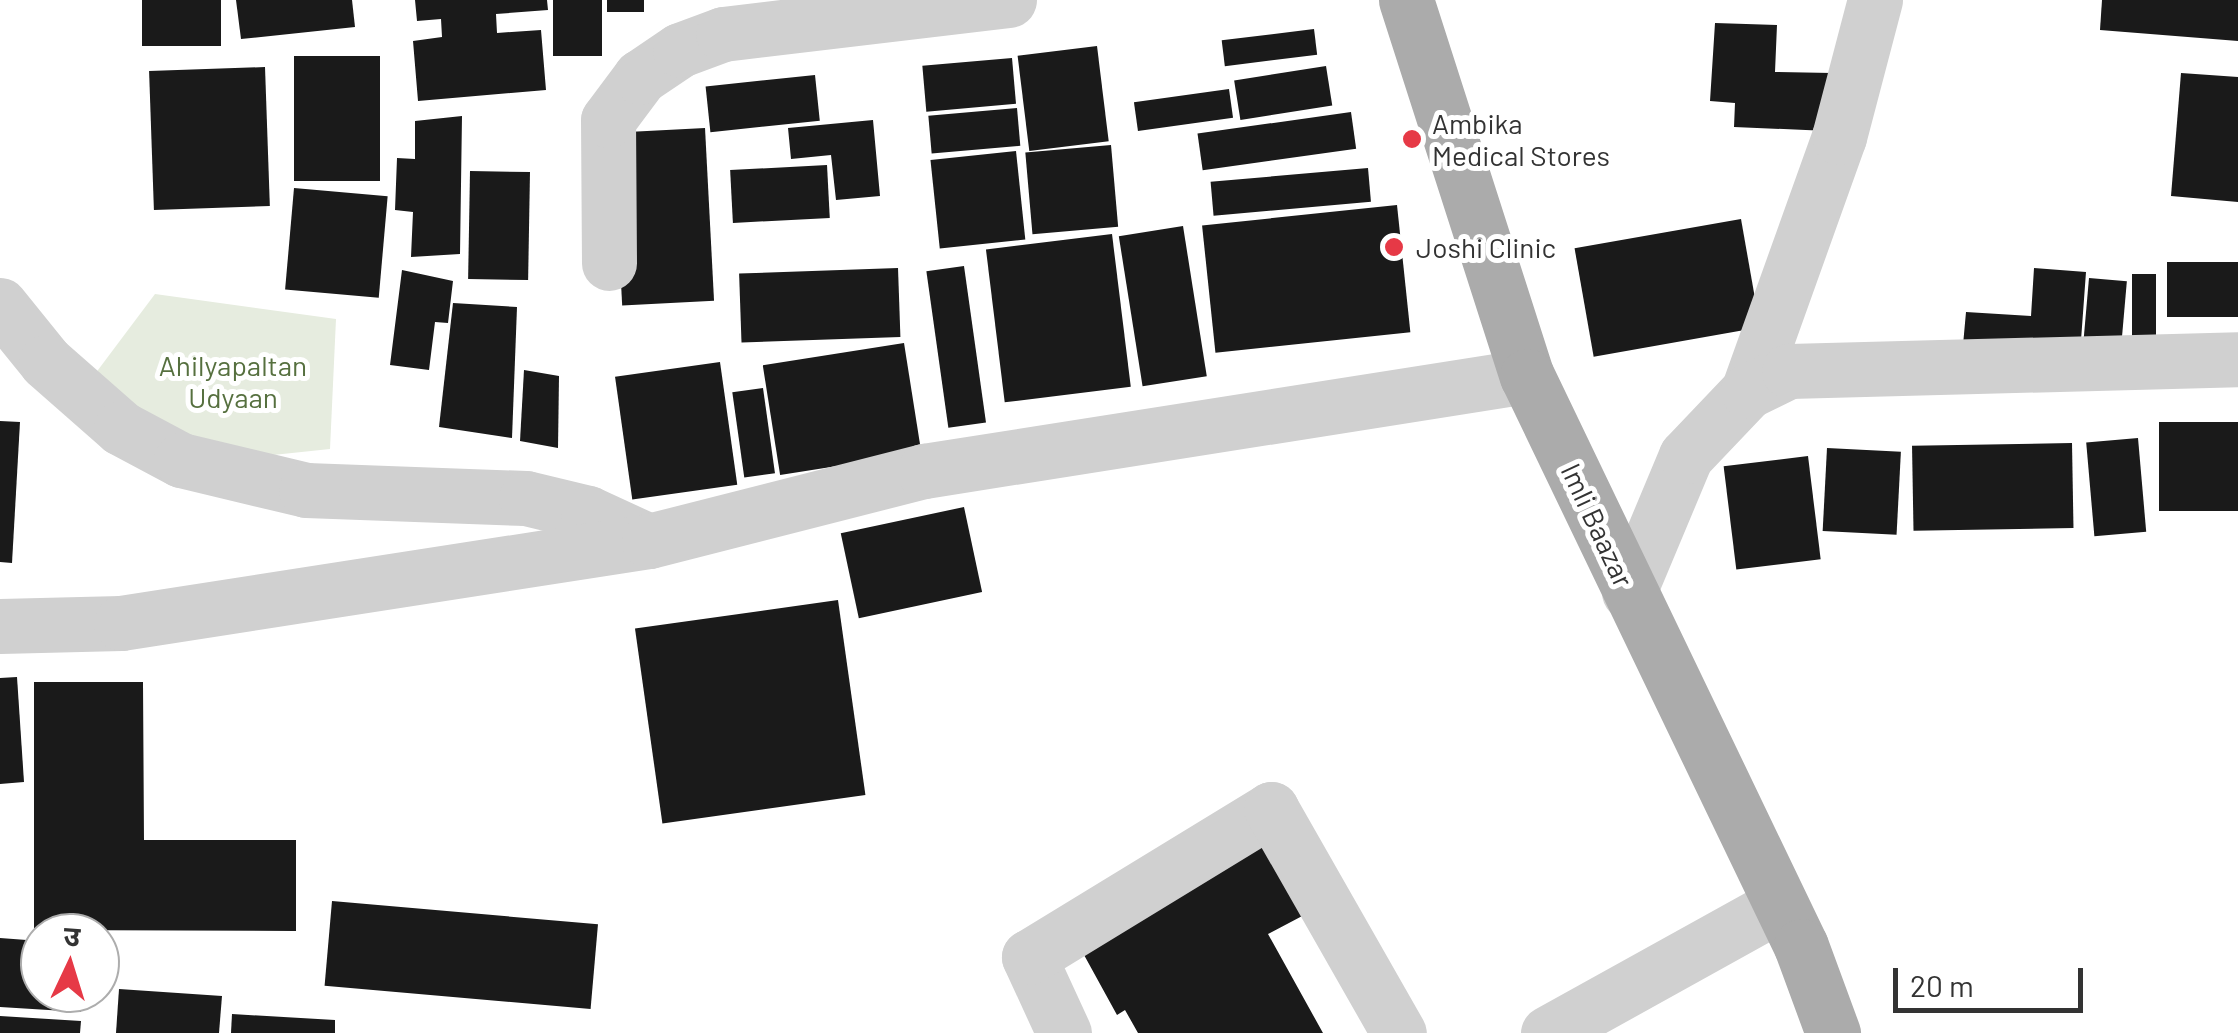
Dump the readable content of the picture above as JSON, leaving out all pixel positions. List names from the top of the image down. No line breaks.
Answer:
{"streets":{"main road":["Imli Baazar"]},"parks":["Ahilyapaltan Udyaan"],"places":["Ambika Medical Stores","Joshi Clinic"],"scale_bar":"20 m","north":"top"}
